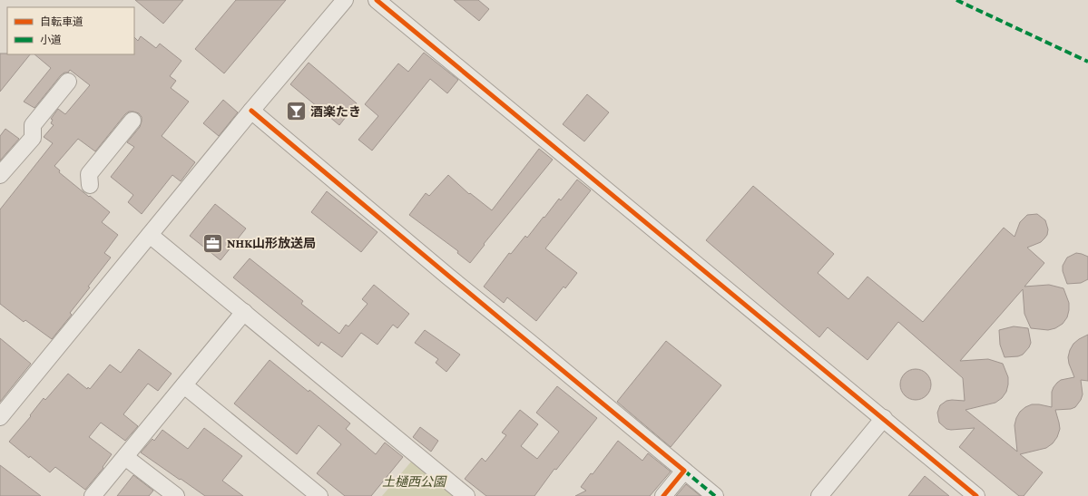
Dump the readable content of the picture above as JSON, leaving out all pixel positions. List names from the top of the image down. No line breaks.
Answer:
{"parks":["土樋西公園"],"places":{"bar":["酒楽たき"],"office":["NHK山形放送局"]},"legend":["自転車道","小道"]}
